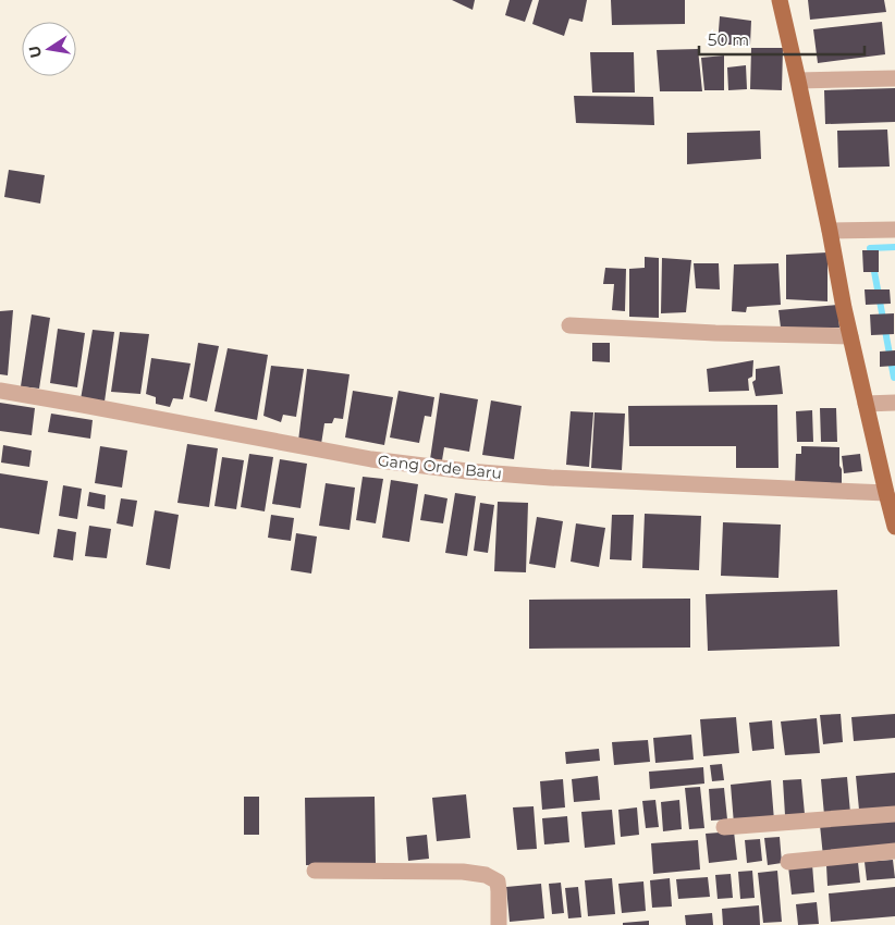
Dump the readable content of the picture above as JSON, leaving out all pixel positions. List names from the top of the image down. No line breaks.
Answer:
{"streets":{"street":["Gang Orde Baru"]},"scale_bar":"50 m","north":"left"}
